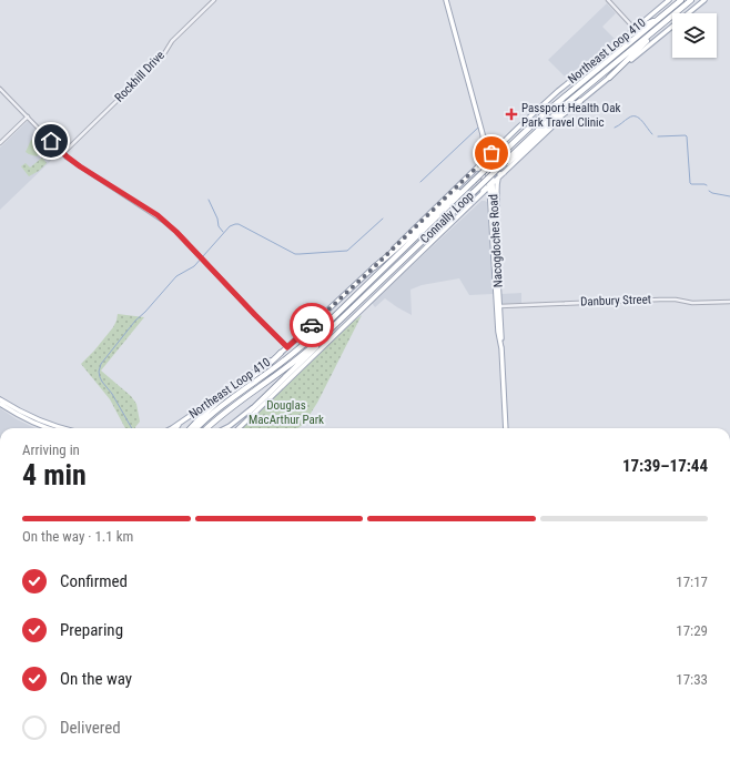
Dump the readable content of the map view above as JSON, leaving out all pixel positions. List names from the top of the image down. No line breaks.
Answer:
{"streets":{"highway":["Connally Loop"],"main road":["Northeast Loop 410","Nacogdoches Road"],"street":["Rockhill Drive","Danbury Street"]},"crossings":[["Northeast Loop 410","Nacogdoches Road"],["Nacogdoches Road","Danbury Street"]],"parks":["Douglas MacArthur Park"],"places":{"health":["Passport Health Oak Park Travel Clinic"]},"page":{"heading":["4 min","Arriving in","17:39–17:44"],"bar":"On the way · 1.1 km","list":[["Confirmed","17:17"],["Preparing","17:29"],["On the way","17:33"],"Delivered"]}}
